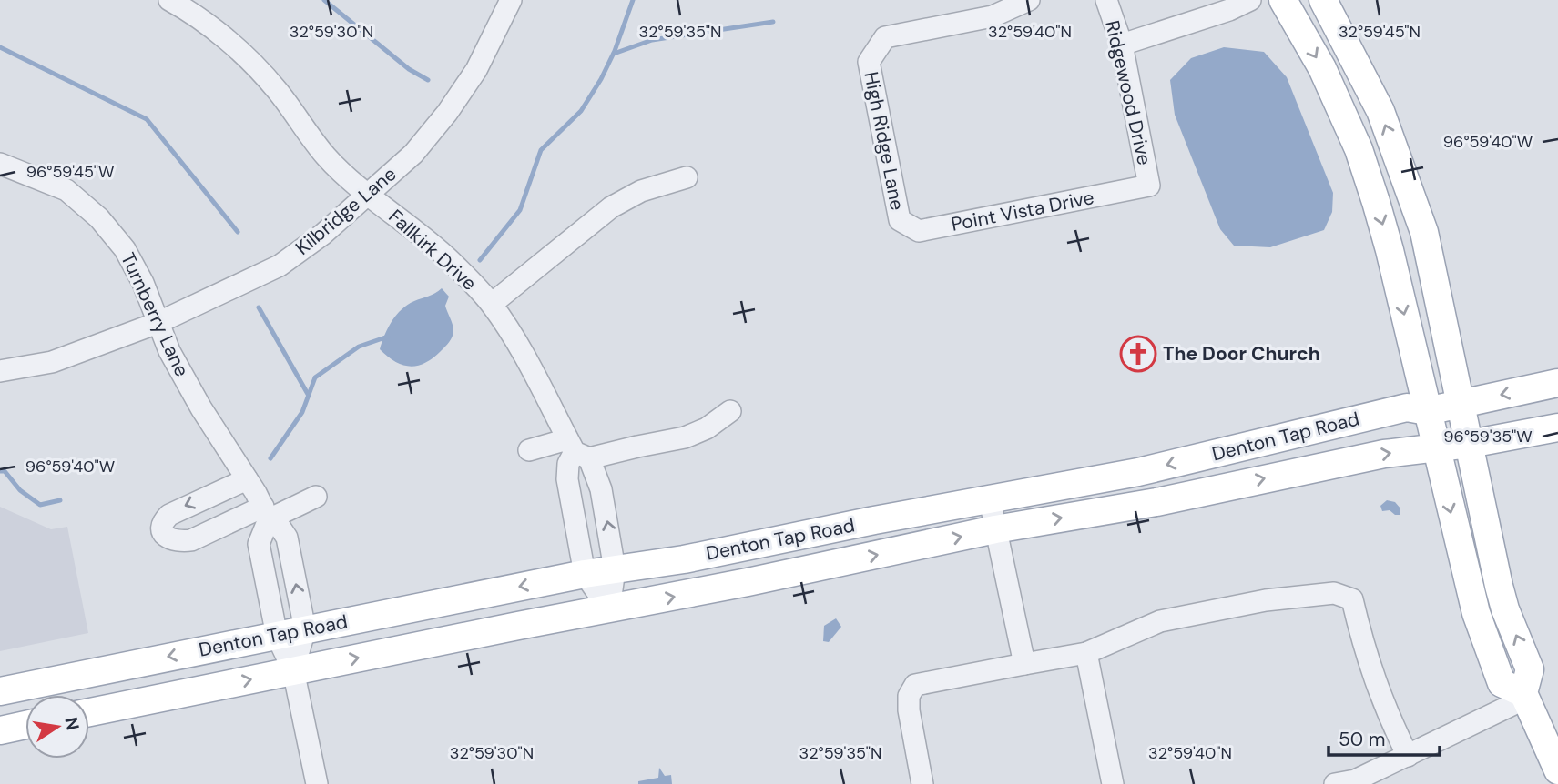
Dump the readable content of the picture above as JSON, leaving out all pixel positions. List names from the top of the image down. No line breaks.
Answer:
{"streets":{"main road":["Denton Tap Road"],"street":["Ridgewood Drive","High Ridge Lane","Kilbridge Lane","Point Vista Drive","Fallkirk Drive","Turnberry Lane"]},"crossings":[["Ridgewood Drive","Point Vista Drive"],["High Ridge Lane","Point Vista Drive"],["Kilbridge Lane","Fallkirk Drive"],["Kilbridge Lane","Turnberry Lane"],["Fallkirk Drive","Denton Tap Road"],["Turnberry Lane","Denton Tap Road"]],"places":{"church":["The Door Church"]},"scale_bar":"50 m","north":"right","coordinates":["32°59'30\"N","32°59'35\"N","32°59'40\"N","32°59'45\"N","96°59'40\"W","96°59'45\"W","96°59'35\"W"]}
